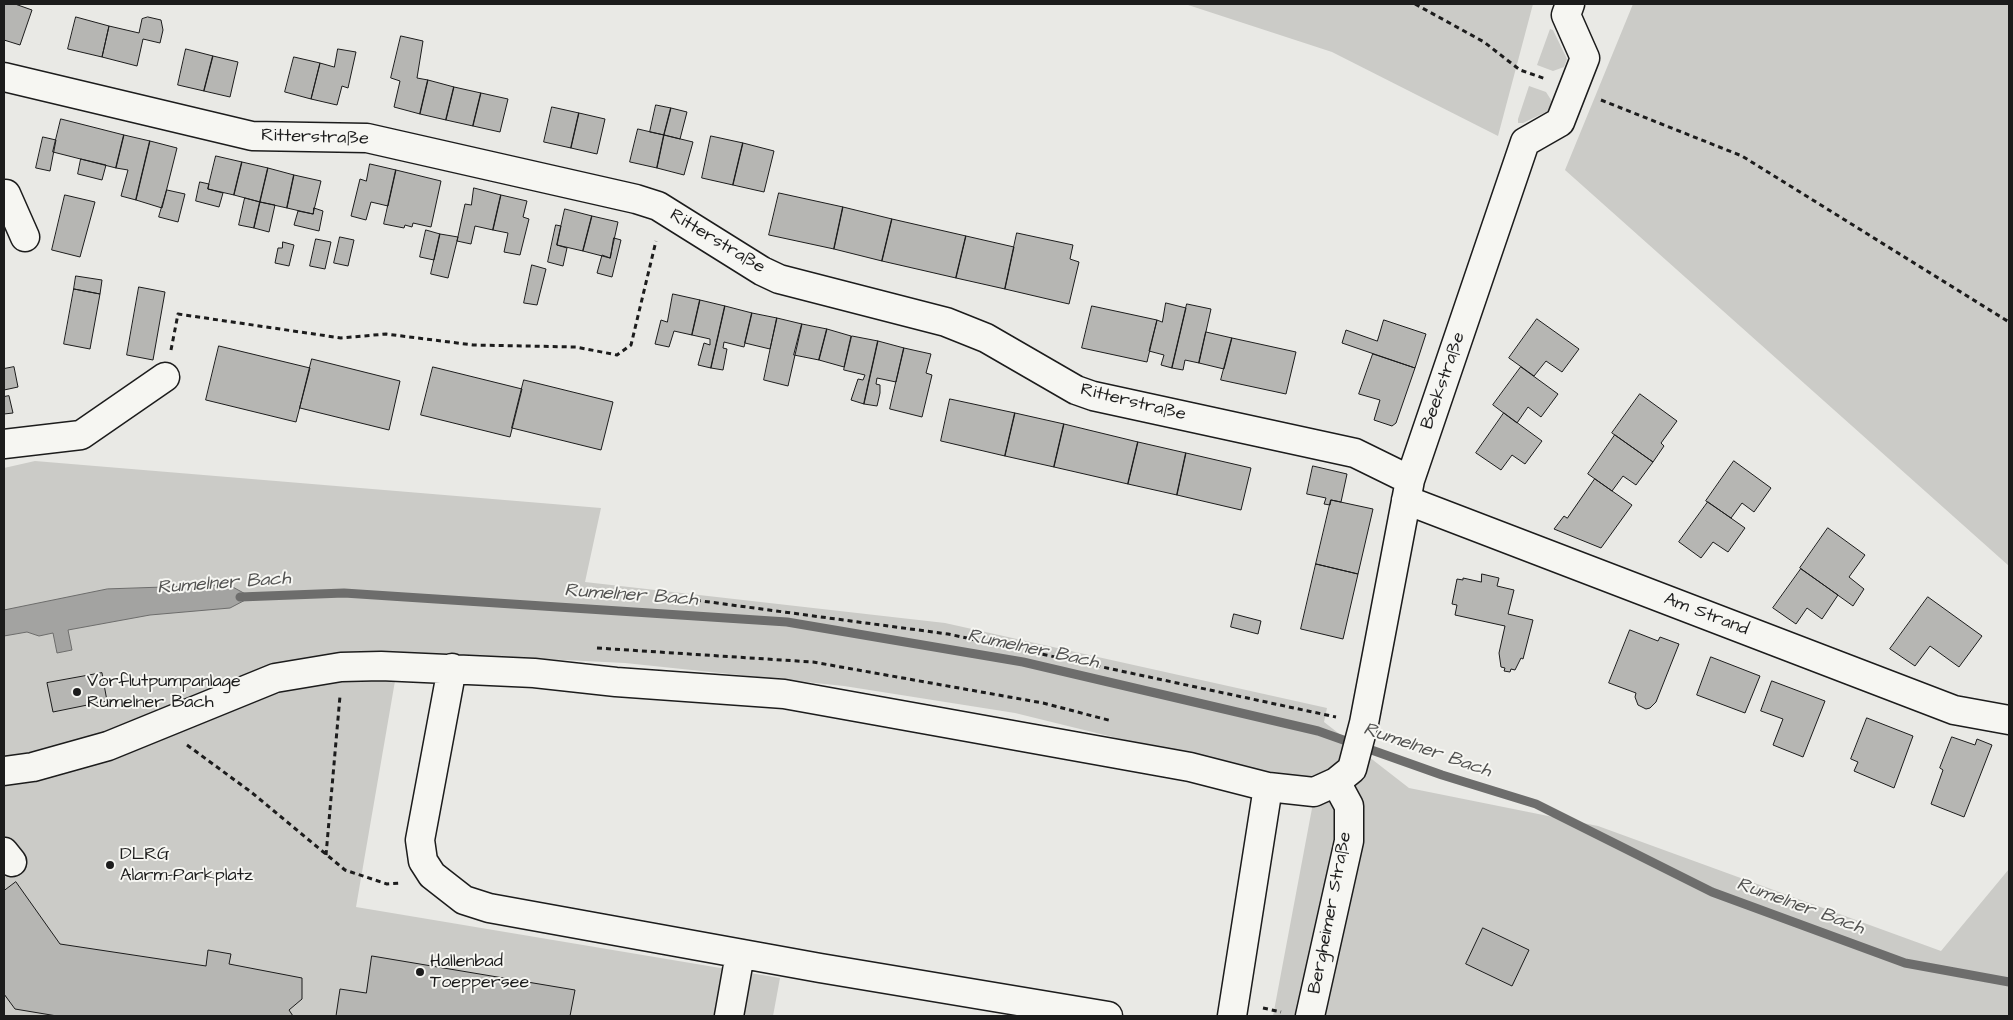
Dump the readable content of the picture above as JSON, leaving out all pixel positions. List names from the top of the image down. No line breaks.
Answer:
{"streets":{"street":["Ritterstraße","Beekstraße","Am Strand","Bergheimer Straße"]},"crossings":[["Ritterstraße","Beekstraße"],["Ritterstraße","Am Strand"],["Beekstraße","Am Strand"],["Beekstraße","Bergheimer Straße"]],"water":["Rumelner Bach"],"places":["Vorflutpumpanlage Rumelner Bach","DLRG Alarm-Parkplatz","Hallenbad Toeppersee"]}
